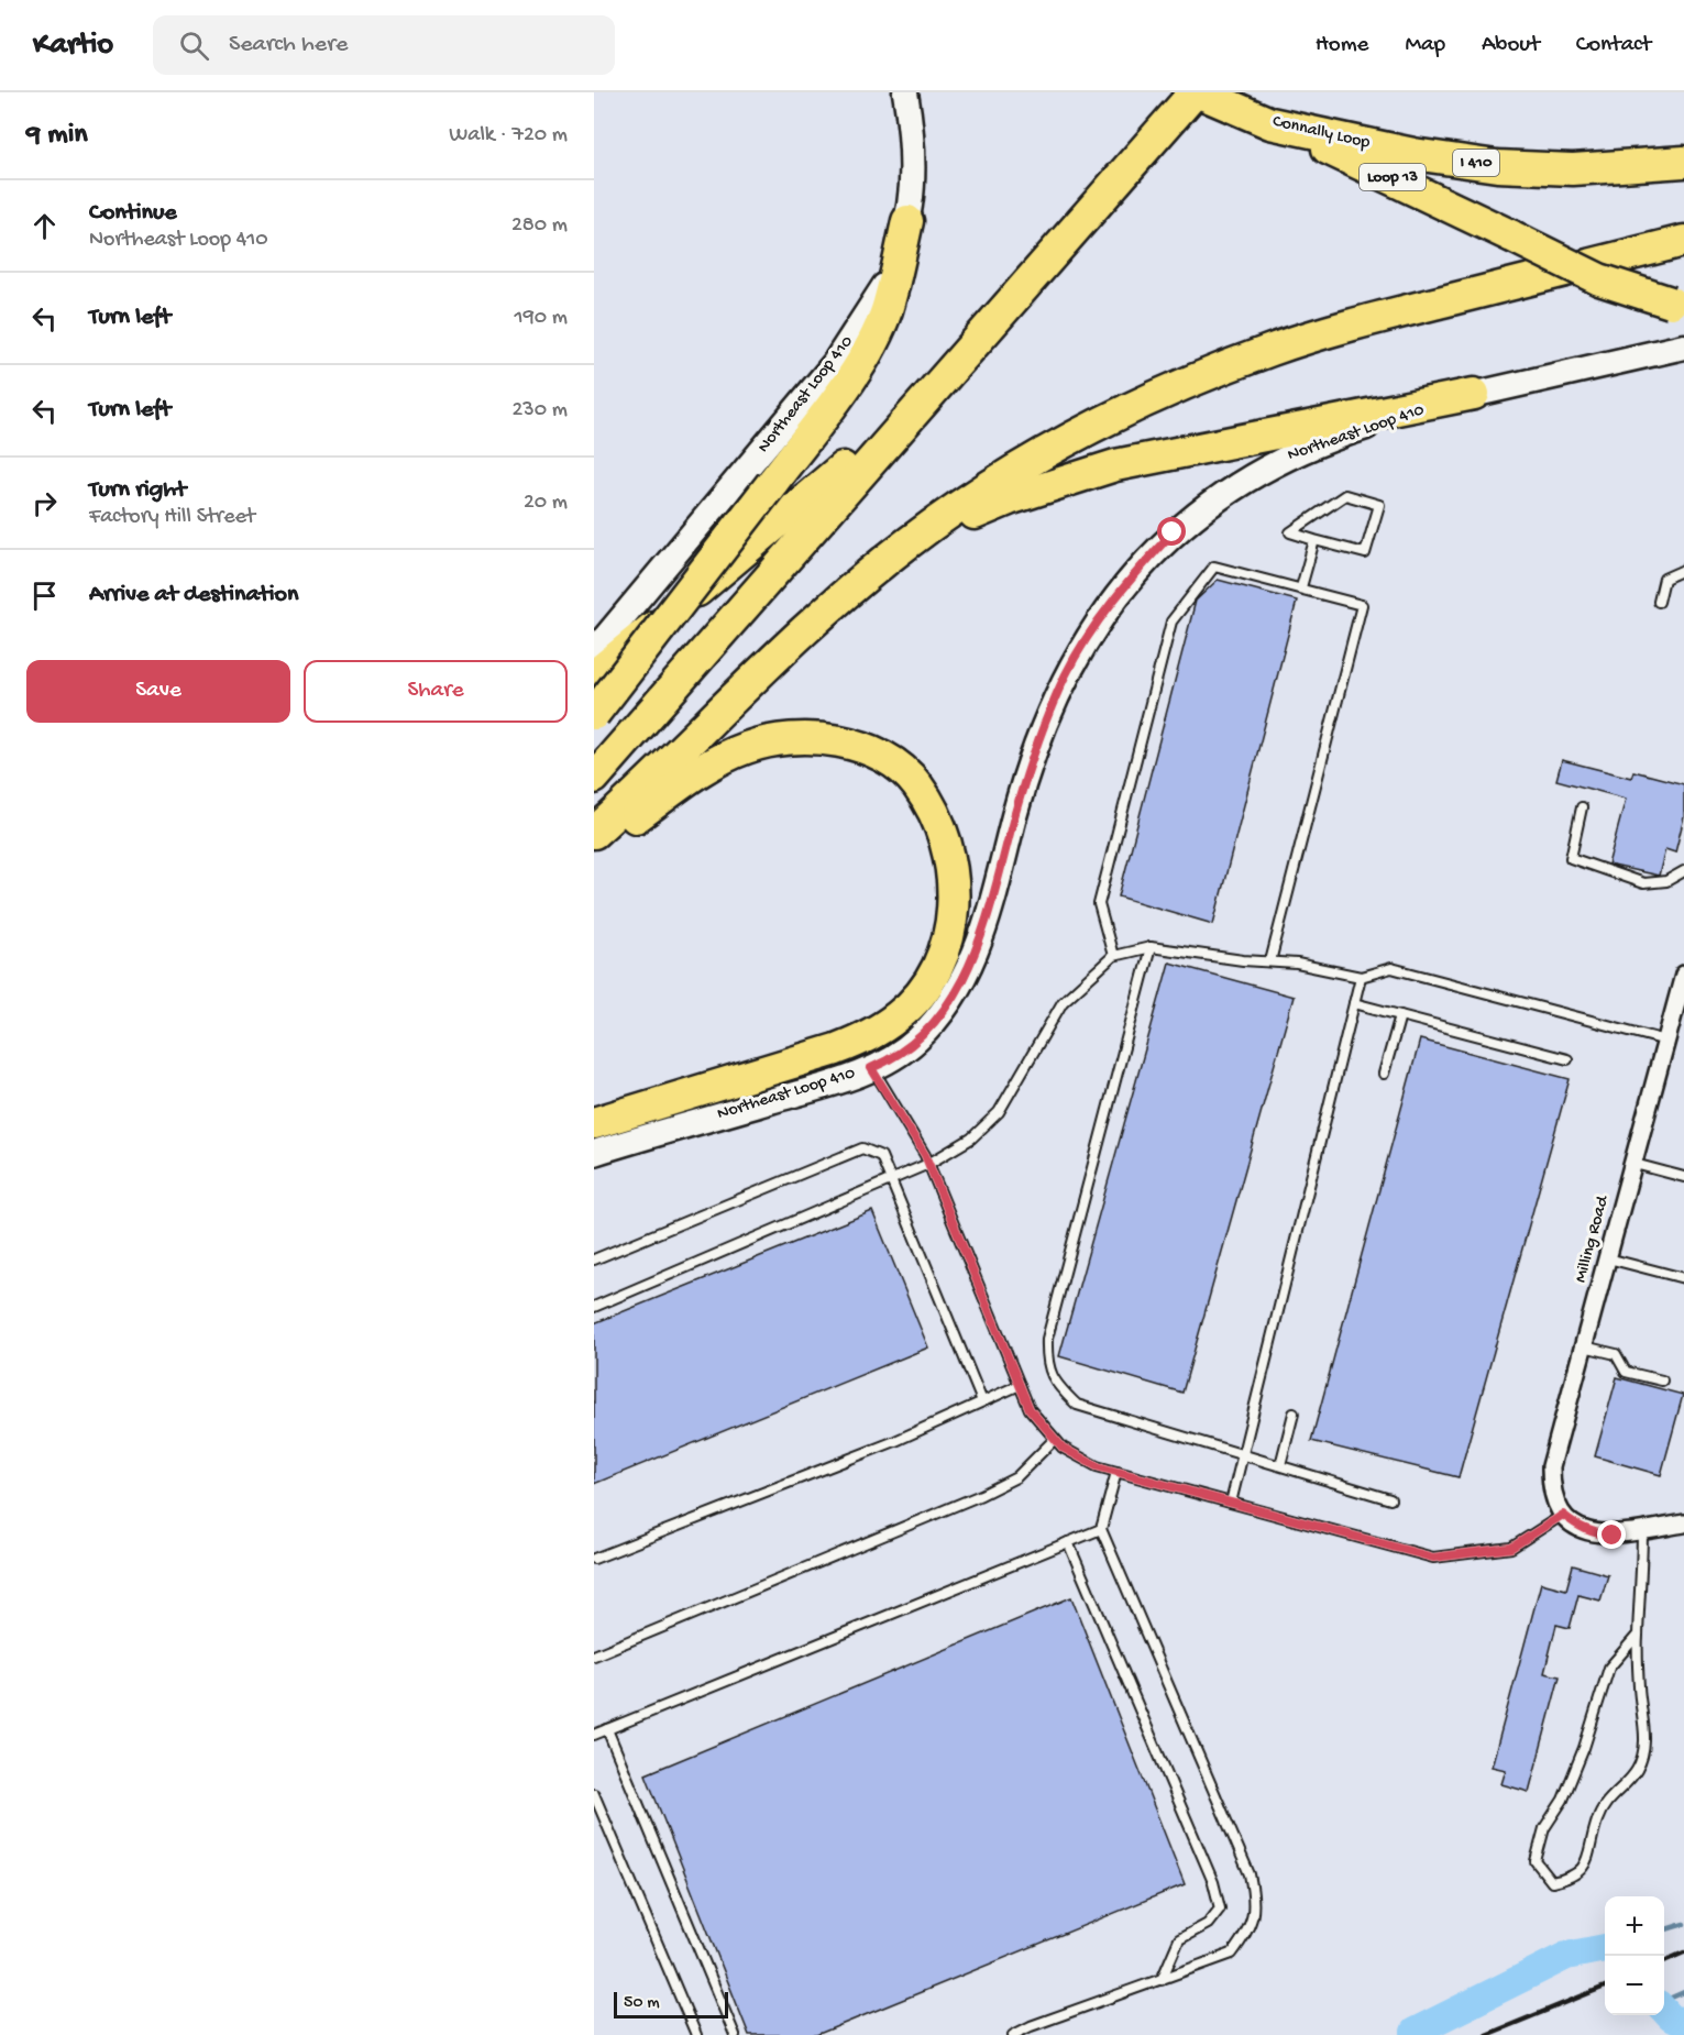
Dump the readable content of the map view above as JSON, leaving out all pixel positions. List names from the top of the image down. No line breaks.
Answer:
{"streets":{"highway":["Connally Loop","I 410","Loop 13"],"main road":["Northeast Loop 410"],"street":["Milling Road"]},"crossings":[["Connally Loop","Loop 13"]],"scale_bar":"50 m","page":{"header":"Kartio","search":"Search here","nav":["Home","Map","About","Contact"],"heading":["9 min","Walk · 720 m"],"list":[["Continue","Northeast Loop 410","280 m"],["Turn left","190 m"],["Turn left","230 m"],["Turn right","Factory Hill Street","20 m"],"Arrive at destination"],"buttons":["Save","Share"],"map_buttons":["+","−"],"scale":"50 m"}}
